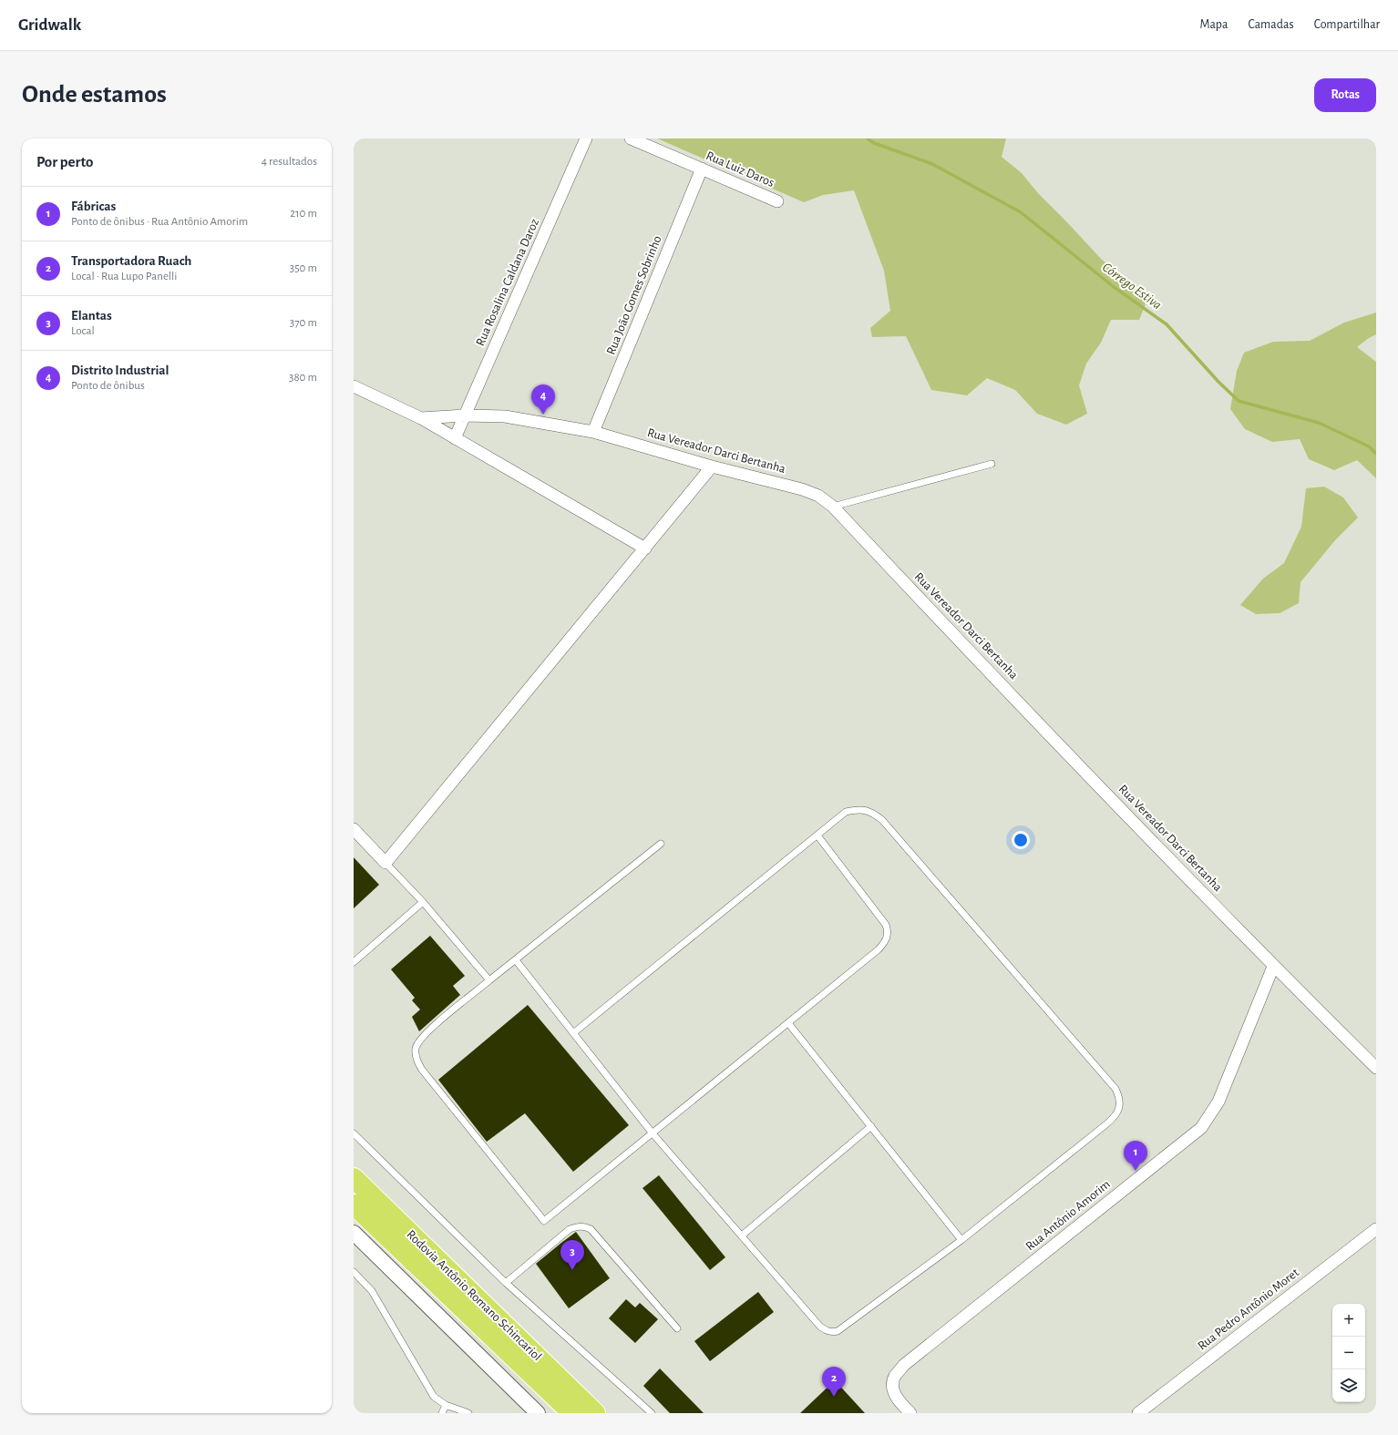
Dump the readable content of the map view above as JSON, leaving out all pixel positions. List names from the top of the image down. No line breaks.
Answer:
{"streets":{"highway":["Rodovia Antônio Romano Schincariol"],"street":["Rua Luiz Daros","Rua Rosalina Caldana Daroz","Rua João Gomes Sobrinho","Rua Vereador Darci Bertanha","Rua Antônio Amorim","Rua Pedro Antônio Moret"]},"crossings":[["Rua Luiz Daros","Rua João Gomes Sobrinho"],["Rua Rosalina Caldana Daroz","Rua Vereador Darci Bertanha"],["Rua João Gomes Sobrinho","Rua Vereador Darci Bertanha"],["Rua Vereador Darci Bertanha","Rua Antônio Amorim"]],"water":["Córrego Estiva"],"page":{"header":"Gridwalk","nav":["Mapa","Camadas","Compartilhar"],"buttons":"Rotas","title":"Onde estamos","heading":["Por perto","4 resultados"],"list":[{"mark":"1","name":"Fábricas","note":"Ponto de ônibus · Rua Antônio Amorim","value":"210 m"},{"mark":"2","name":"Transportadora Ruach","note":"Local · Rua Lupo Panelli","value":"350 m"},{"mark":"3","name":"Elantas","note":"Local","value":"370 m"},{"mark":"4","name":"Distrito Industrial","note":"Ponto de ônibus","value":"380 m"}],"pins":["4","1","3","2"],"map_buttons":["+","−"]}}
